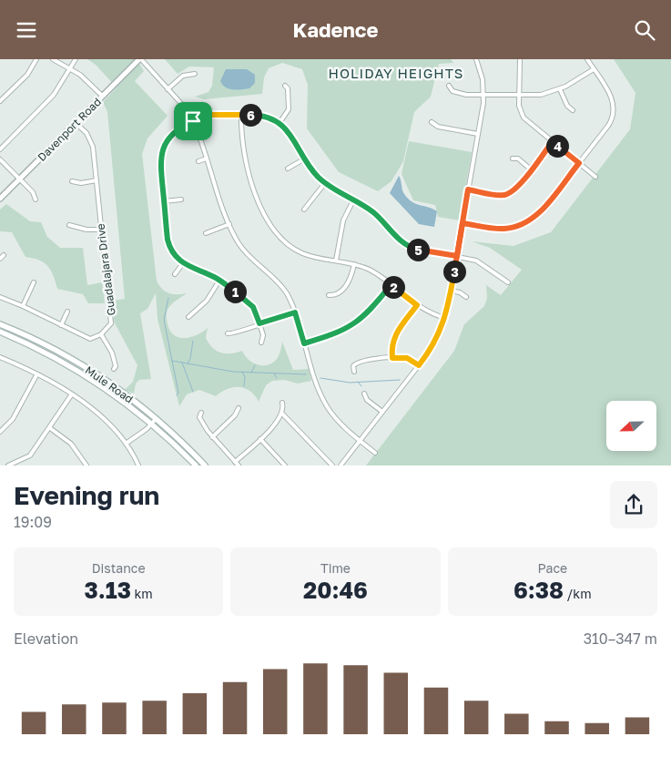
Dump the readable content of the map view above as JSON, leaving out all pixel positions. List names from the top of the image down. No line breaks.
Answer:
{"streets":{"main road":["Mule Road"],"street":["Davenport Road","Guadalajara Drive"]},"crossings":[["Davenport Road","Guadalajara Drive"]],"districts":["HOLIDAY HEIGHTS"],"north":"left","page":{"header":"Kadence","pins":["6","4","5","3","2","1"],"heading":["Evening run","19:09"],"stats":[["Distance","3.13 km"],["Time","20:46"],["Pace","6:38 /km"]],"chart":["Elevation","310–347 m"]}}
